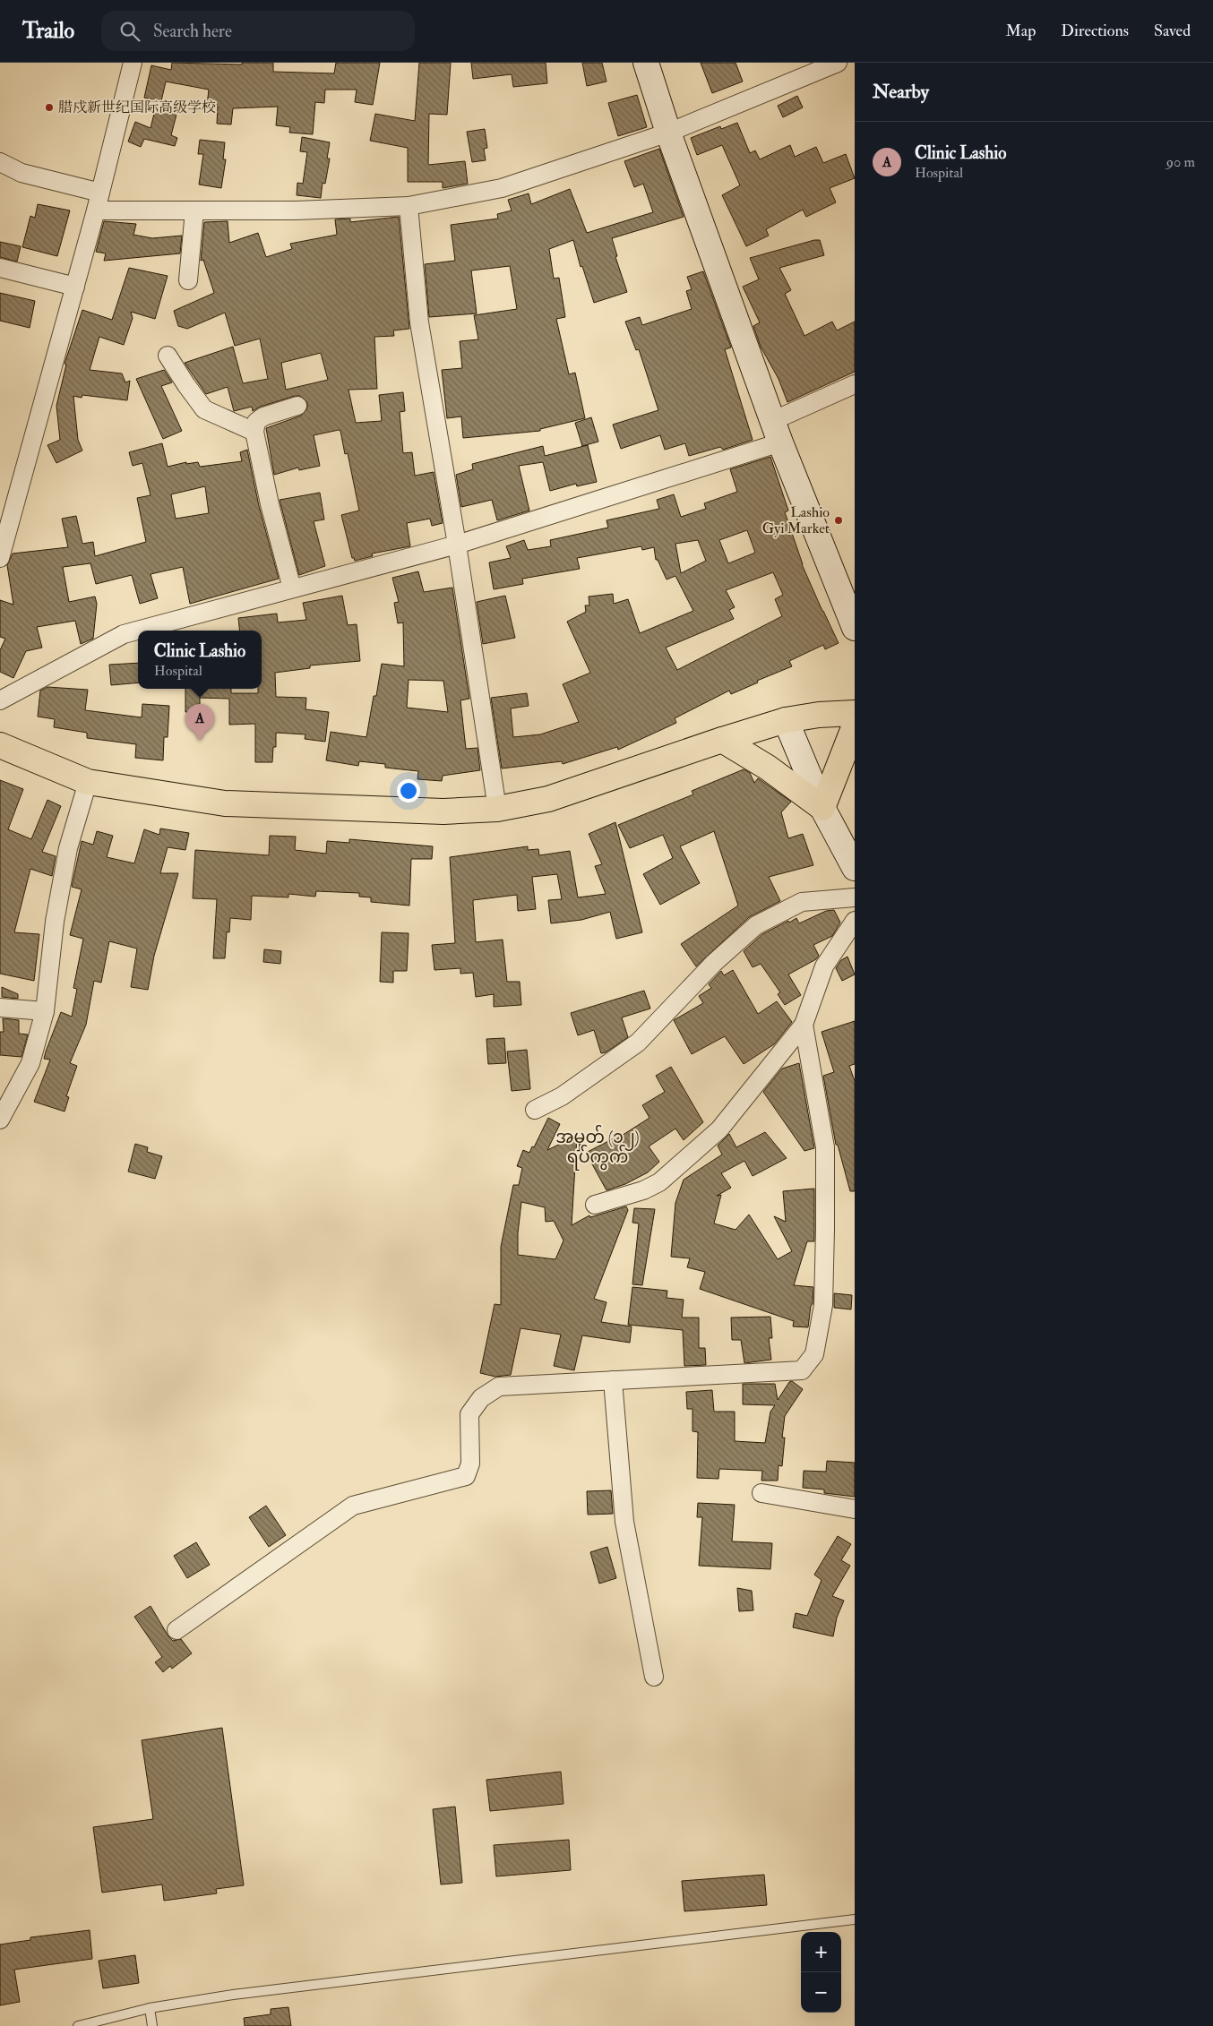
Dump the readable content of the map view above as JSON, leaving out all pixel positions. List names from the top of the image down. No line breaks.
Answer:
{"districts":["အမှတ် (၁၂) ရပ်ကွက်"],"places":["腊戍新世纪国际高级学校","Lashio Gyi Market"],"page":{"header":"Trailo","search":"Search here","nav":["Map","Directions","Saved"],"heading":"Nearby","list":[{"mark":"A","name":"Clinic Lashio","note":"Hospital","value":"90 m"}],"popup":["Clinic Lashio","Hospital"],"pins":"A","map_buttons":["+","−"]}}
